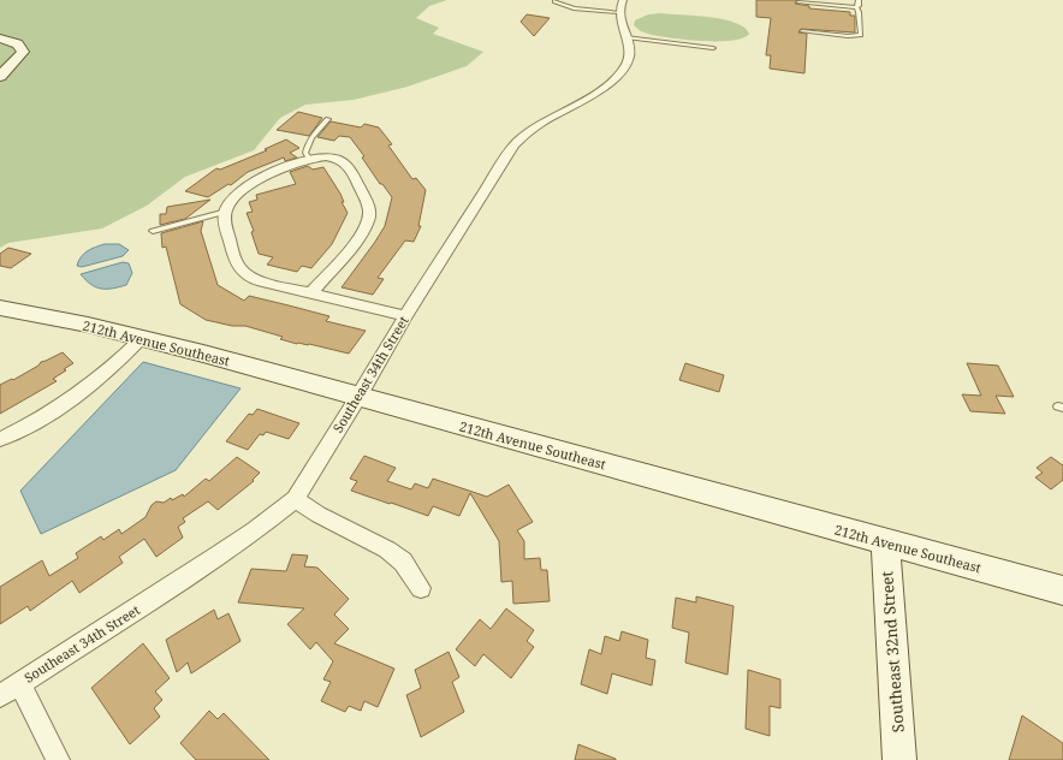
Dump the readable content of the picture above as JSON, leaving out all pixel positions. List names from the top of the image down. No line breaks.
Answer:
{"streets":{"street":["212th Avenue Southeast","Southeast 34th Street","Southeast 32nd Street"]},"crossings":[["212th Avenue Southeast","Southeast 34th Street"],["212th Avenue Southeast","Southeast 32nd Street"]]}
